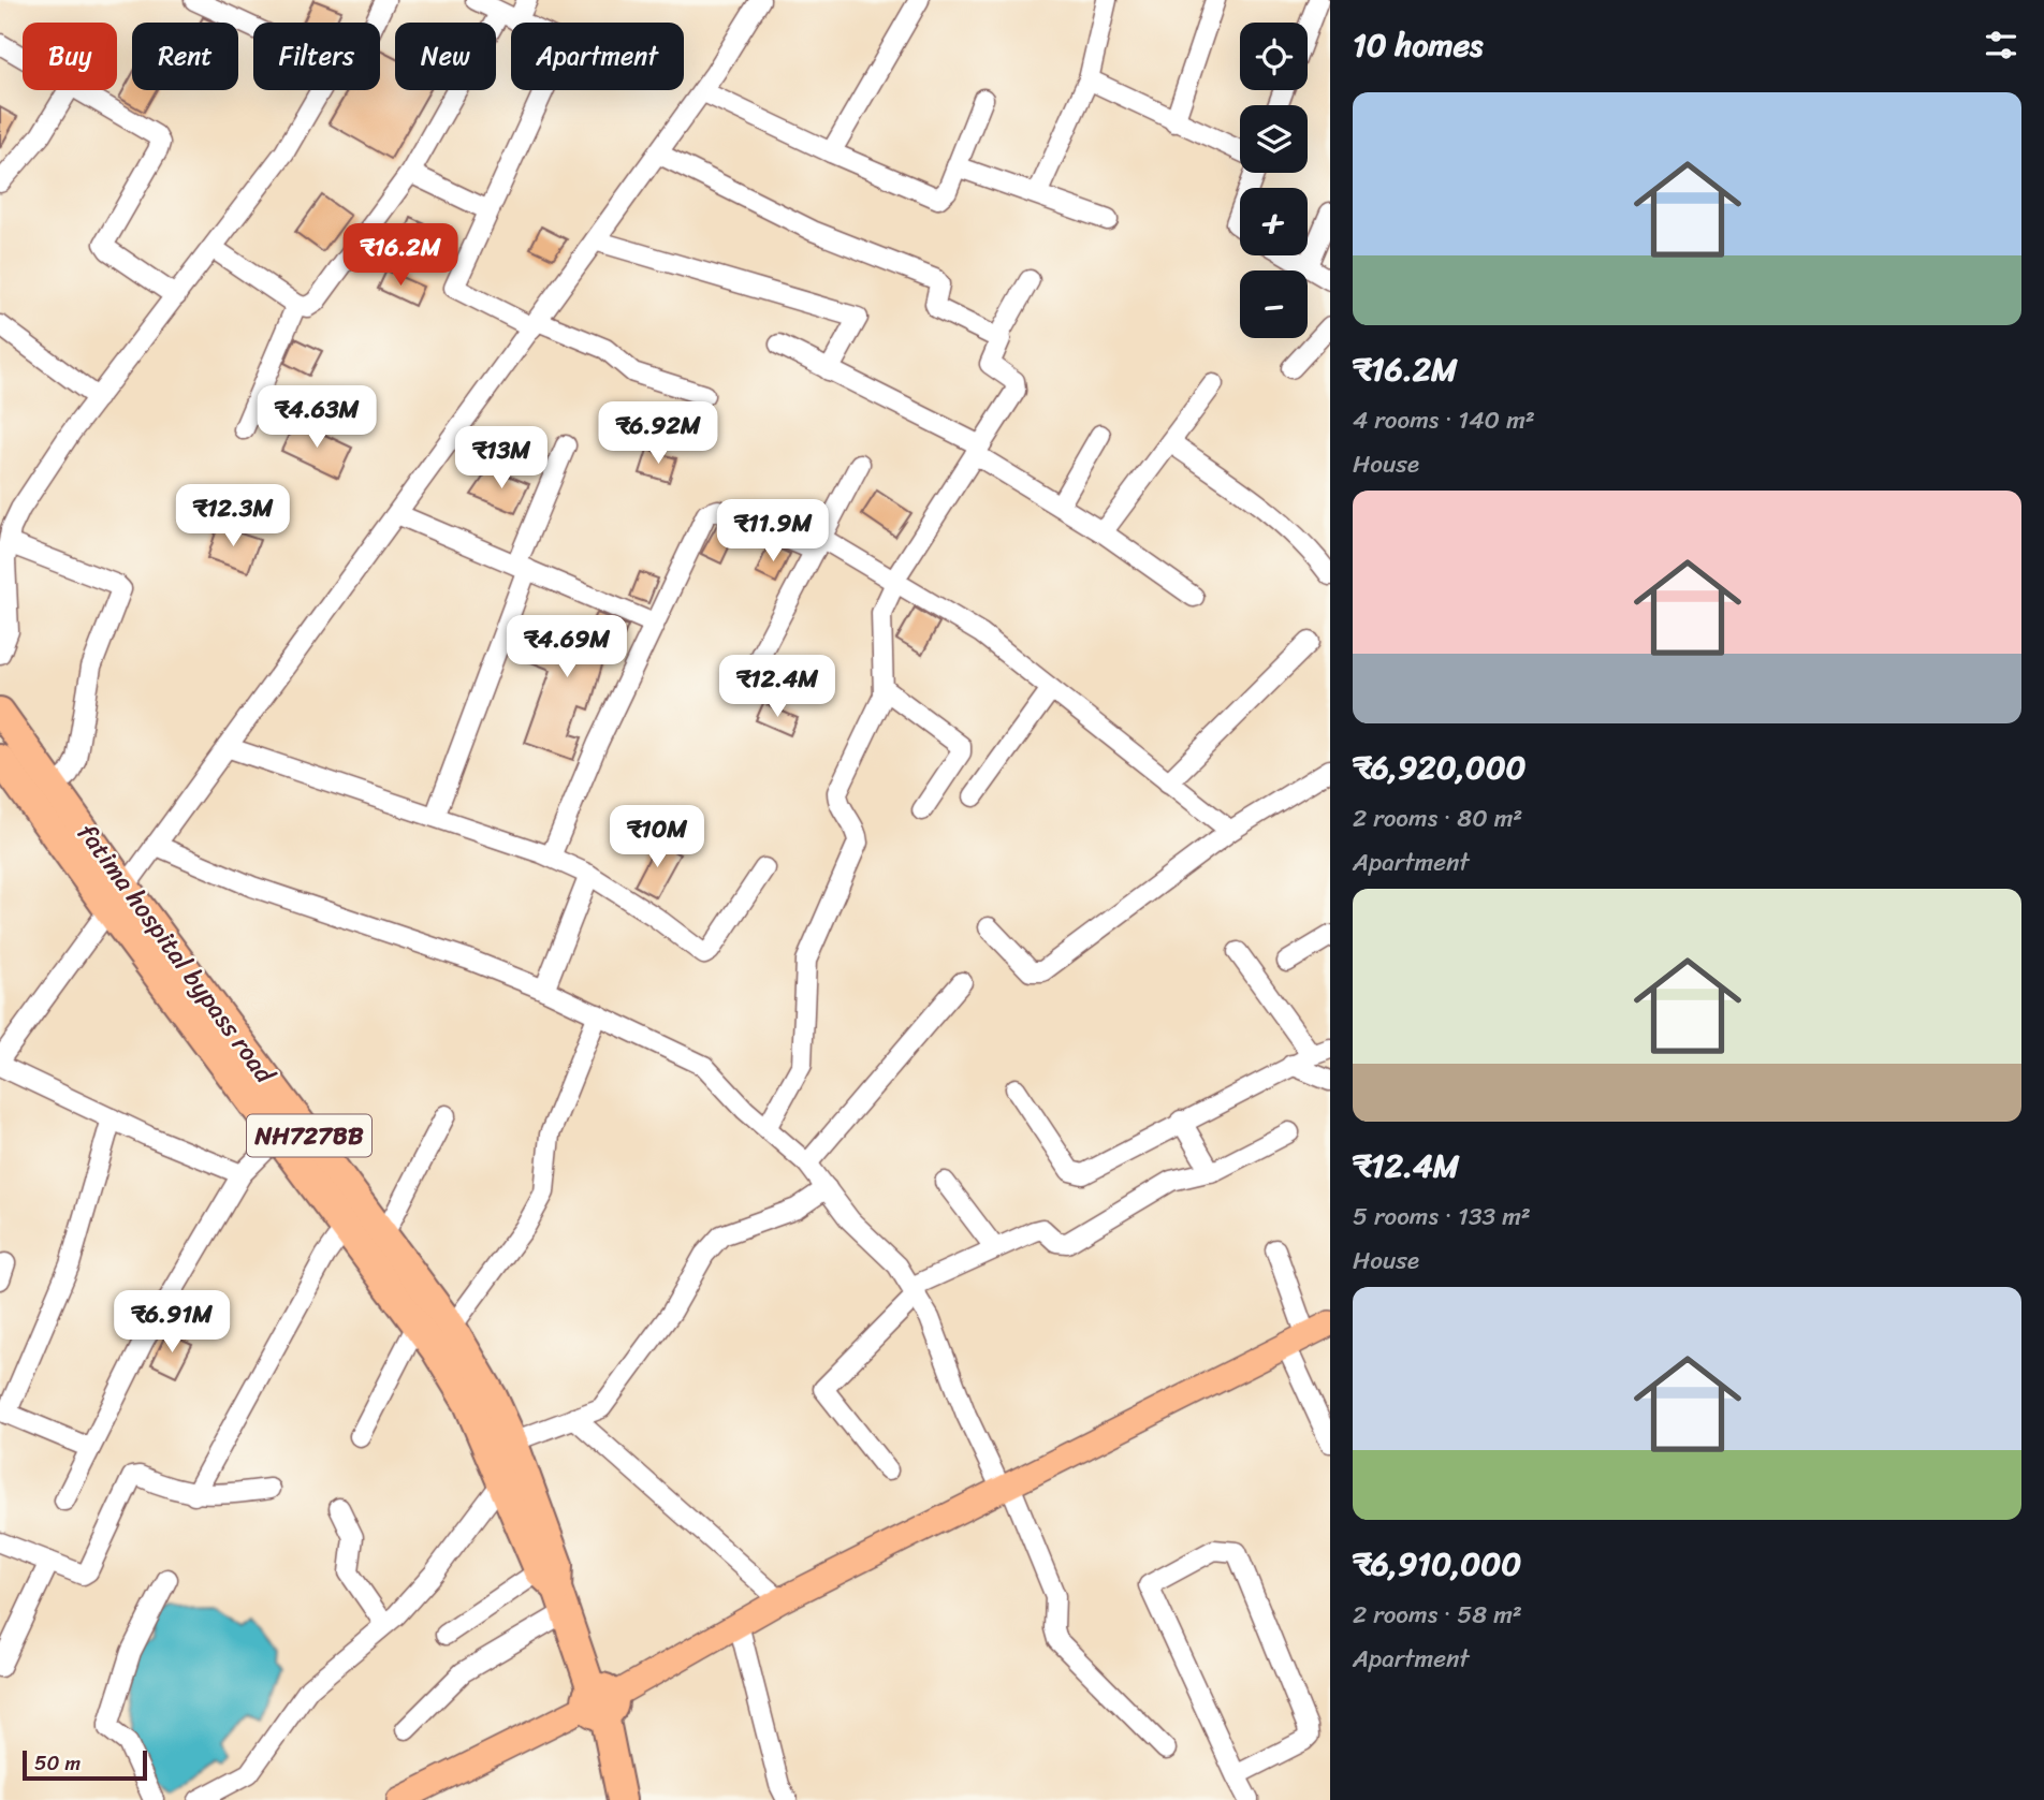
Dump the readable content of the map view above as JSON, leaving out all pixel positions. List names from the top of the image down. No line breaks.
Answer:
{"streets":{"highway":["fatima hospital bypass road","NH727BB"]},"scale_bar":"50 m","page":{"heading":"10 homes","map_buttons":["+","−"],"chip":["Buy","Rent","Filters","New","Apartment"],"list":[{"name":"₹16.2M","note":"4 rooms · 140 m² · House"},{"name":"₹6,920,000","note":"2 rooms · 80 m² · Apartment"},{"name":"₹12.4M","note":"5 rooms · 133 m² · House"},{"name":"₹6,910,000","note":"2 rooms · 58 m² · Apartment"}],"price":["₹16.2M","₹4.63M","₹6.92M","₹13M","₹12.3M","₹11.9M","₹4.69M","₹12.4M","₹10M","₹6.91M"],"scale":"50 m"}}
